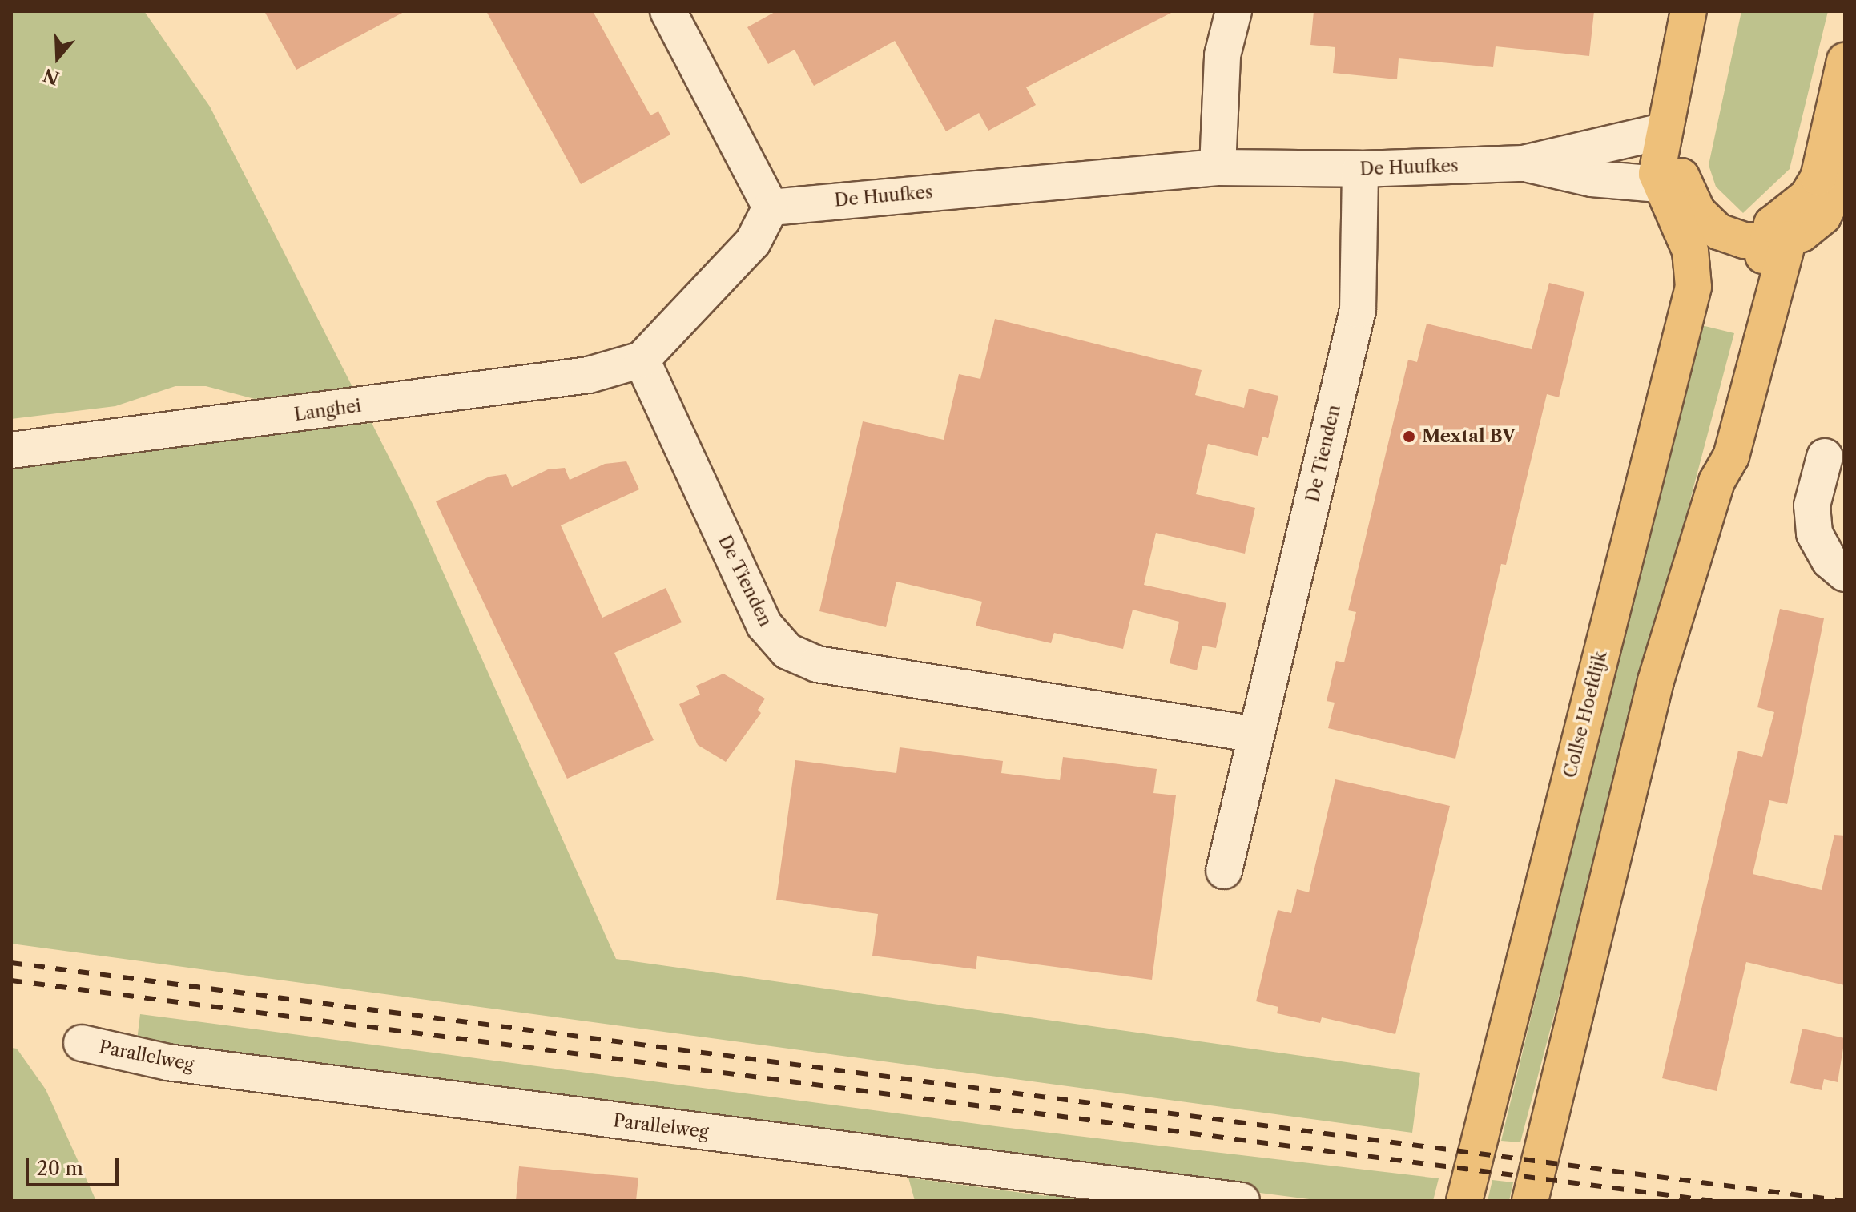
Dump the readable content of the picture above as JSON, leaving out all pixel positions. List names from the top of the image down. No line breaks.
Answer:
{"streets":{"main road":["Collse Hoefdijk"],"street":["De Huufkes","Langhei","De Tienden","Parallelweg"]},"crossings":[["De Huufkes","De Tienden"],["De Huufkes","Collse Hoefdijk"],["Langhei","De Tienden"]],"places":["Mextal BV"],"scale_bar":"20 m","north":"bottom"}
